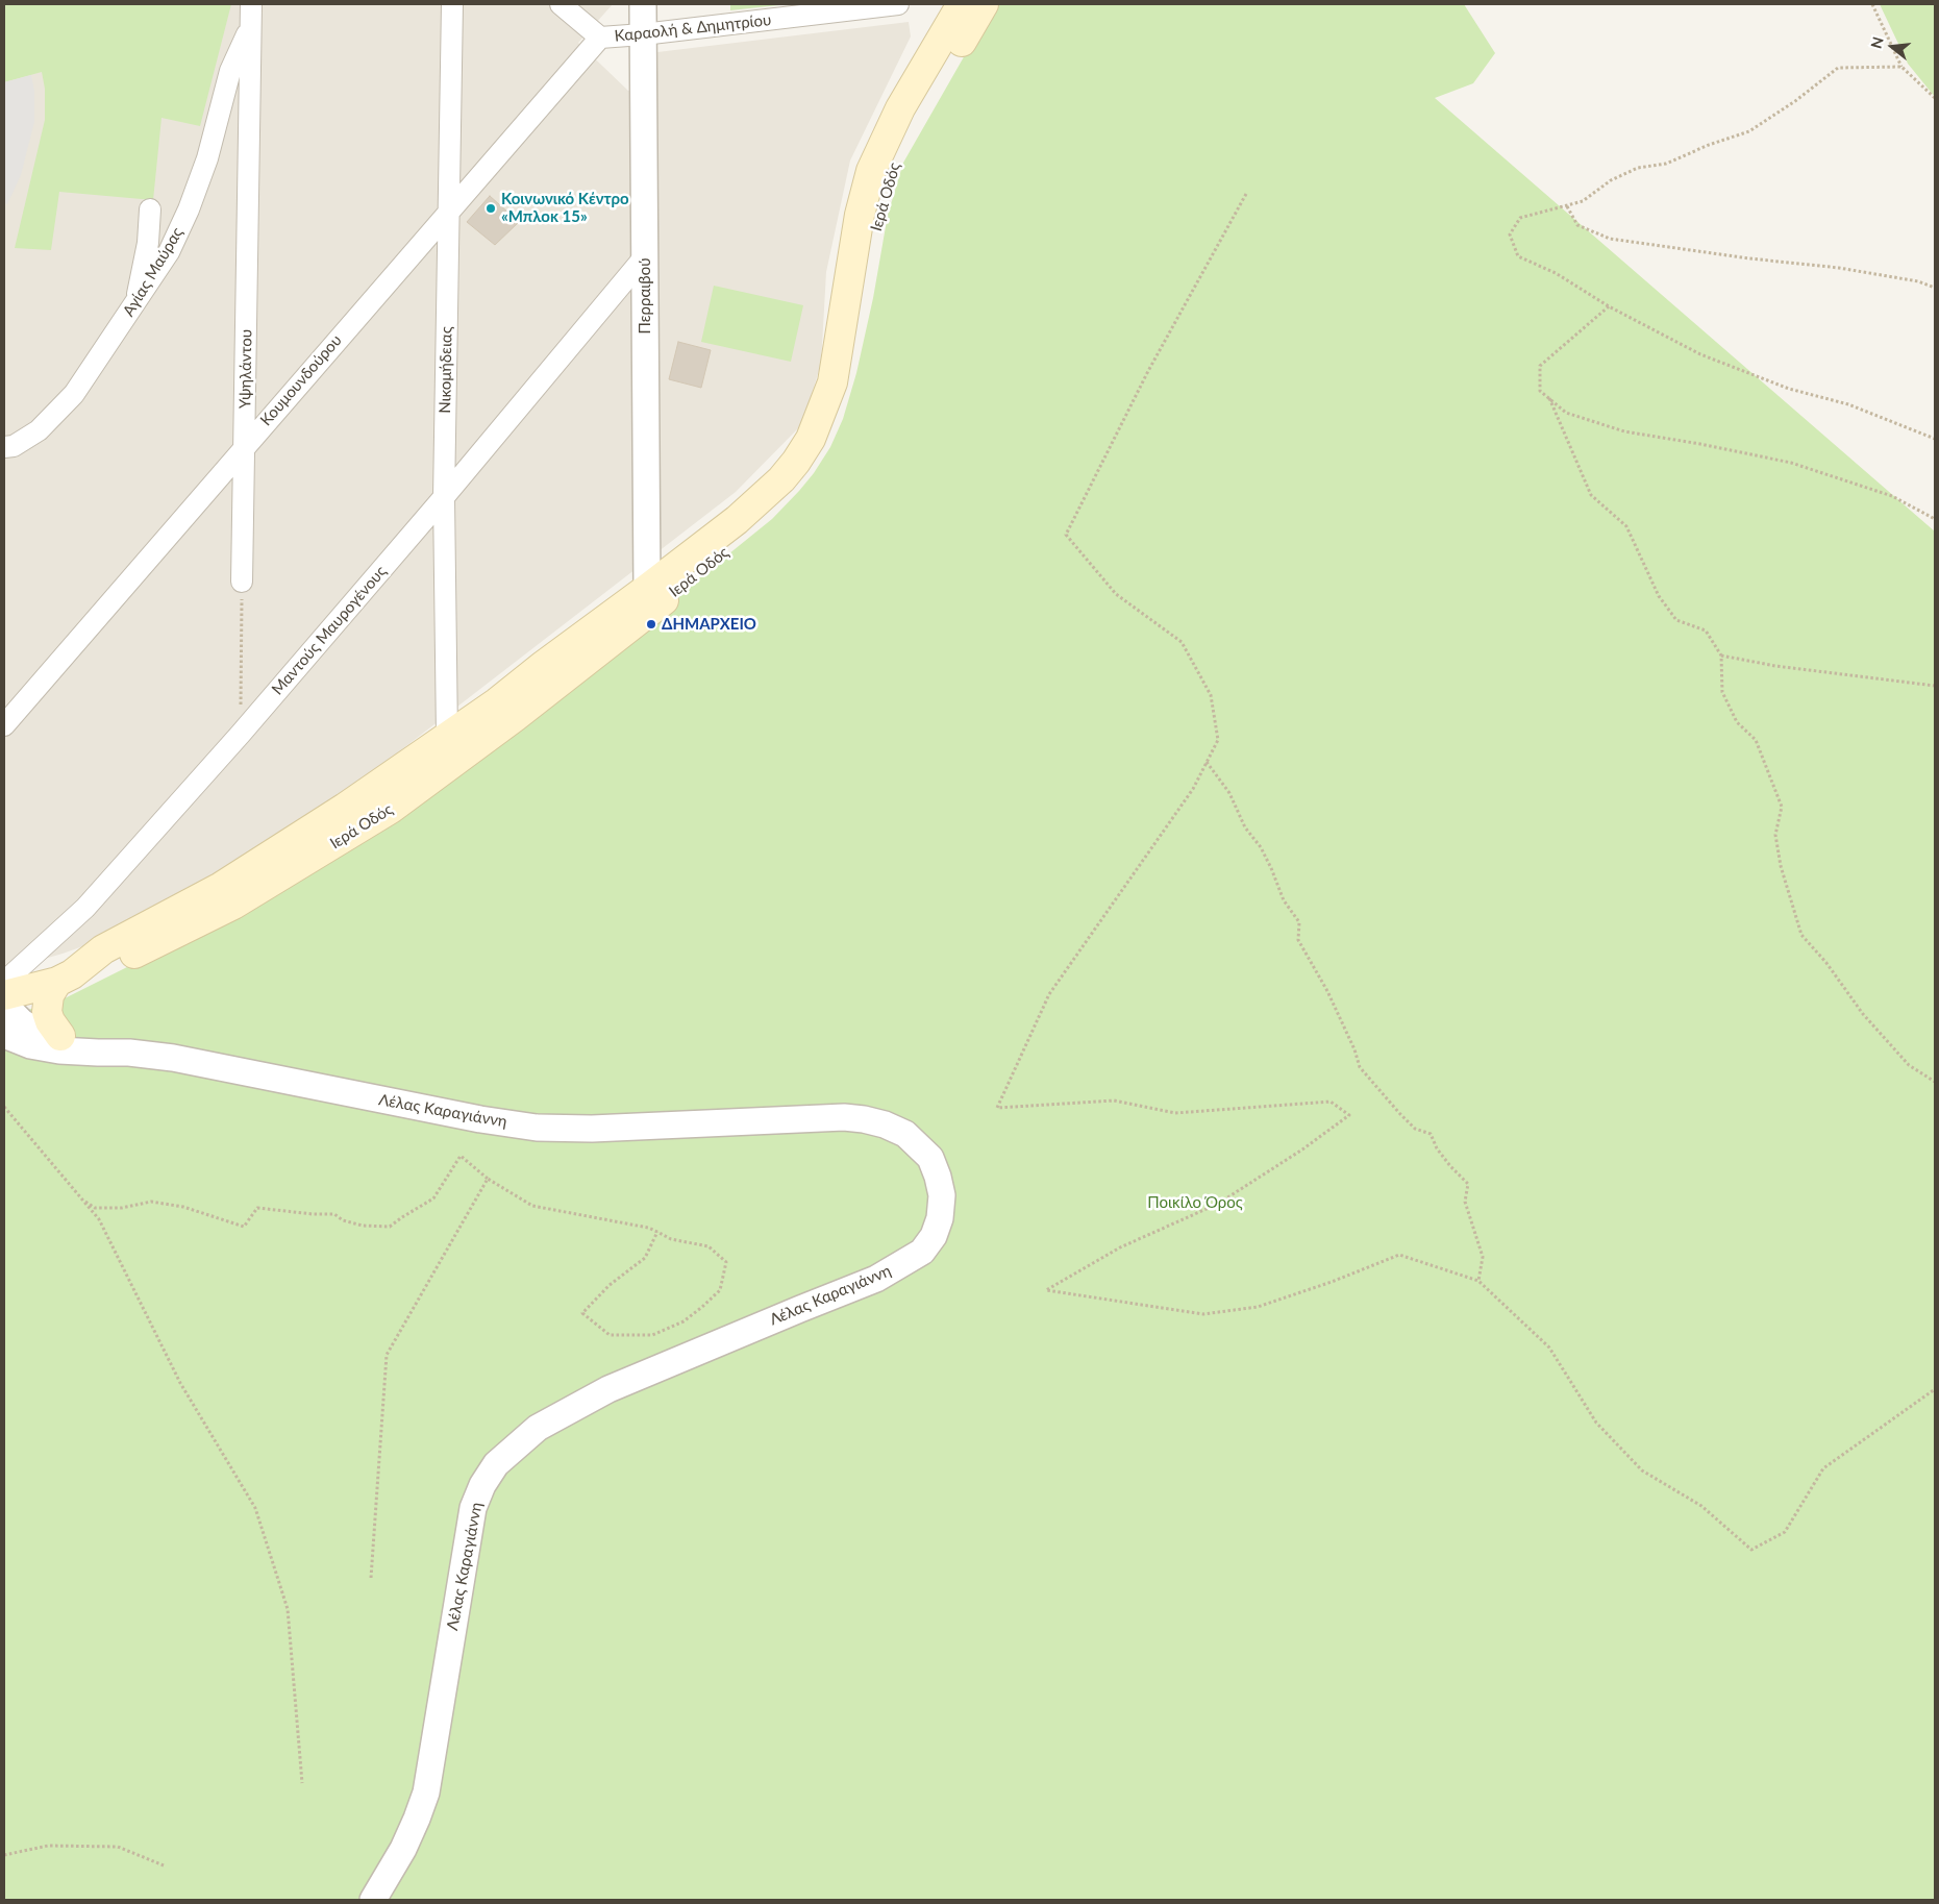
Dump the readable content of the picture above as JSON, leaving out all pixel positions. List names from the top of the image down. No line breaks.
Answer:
{"streets":{"main road":["Ιερά Οδός"],"street":["Καραολή & Δημητρίου","Αγίας Μαύρας","Περραιβού","Υψηλάντου","Νικομήδειας","Κουμουνδούρου","Μαντούς Μαυρογένους","Λέλας Καραγιάννη"]},"crossings":[["Καραολή & Δημητρίου","Περραιβού"],["Καραολή & Δημητρίου","Κουμουνδούρου"],["Ιερά Οδός","Περραιβού"],["Ιερά Οδός","Νικομήδειας"],["Ιερά Οδός","Μαντούς Μαυρογένους"],["Ιερά Οδός","Λέλας Καραγιάννη"],["Αγίας Μαύρας","Υψηλάντου"],["Περραιβού","Μαντούς Μαυρογένους"],["Υψηλάντου","Κουμουνδούρου"],["Νικομήδειας","Κουμουνδούρου"],["Νικομήδειας","Μαντούς Μαυρογένους"],["Μαντούς Μαυρογένους","Λέλας Καραγιάννη"]],"parks":["Ποικίλο Όρος"],"places":["Κοινωνικό Κέντρο «Μπλοκ 15»","ΔΗΜΑΡΧΕΙΟ"],"north":"left"}
